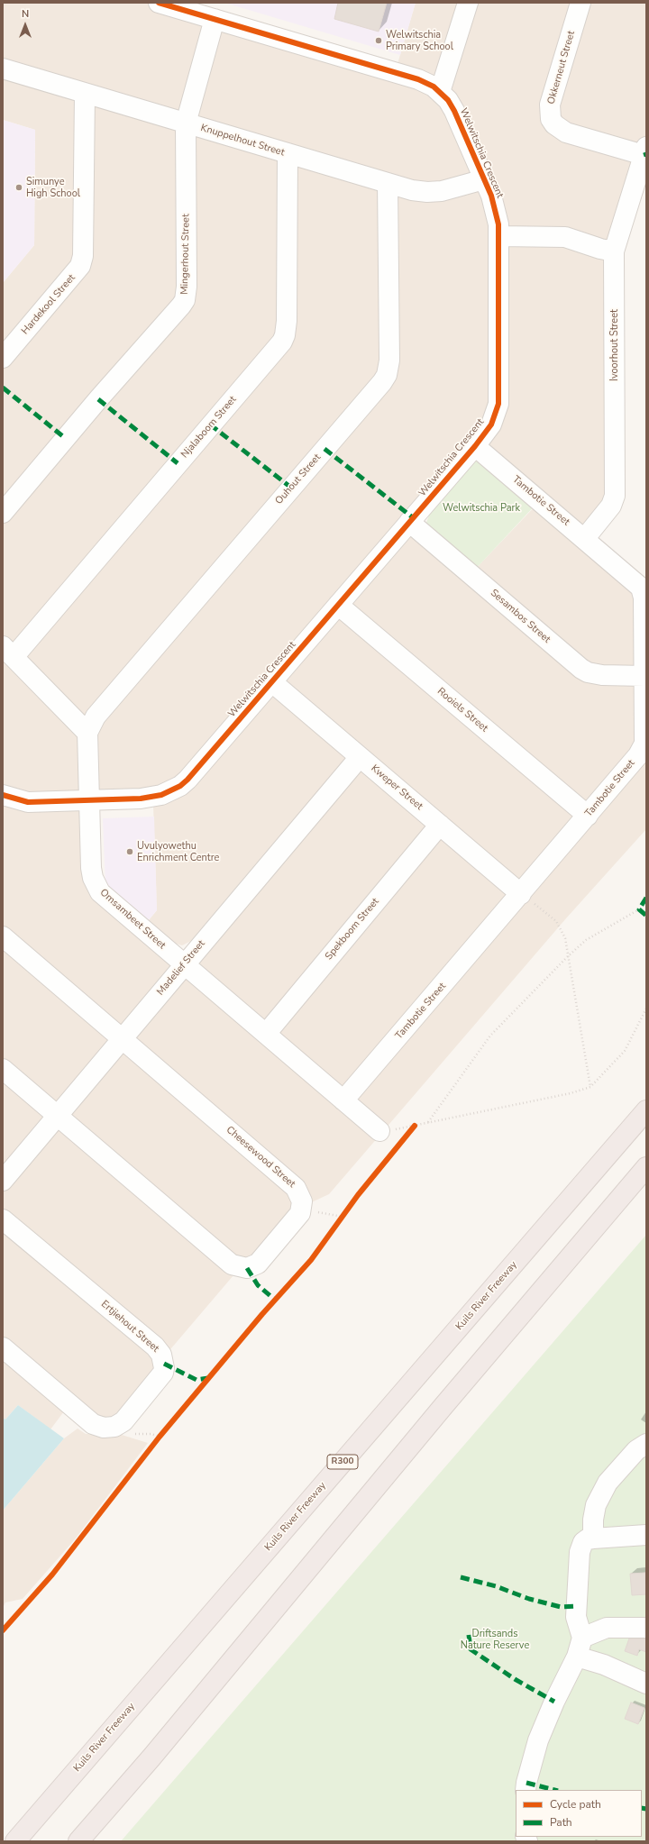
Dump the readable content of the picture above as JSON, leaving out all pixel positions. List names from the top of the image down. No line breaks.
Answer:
{"streets":{"highway":["Kuils River Freeway","R300"],"street":["Okkerneut Street","Knuppelhout Street","Welwitschia Crescent","Mingerhout Street","Hardekool Street","Ivoorhout Street","Njalaboom Street","Ouhout Street","Tambotie Street","Sesambos Street","Rooiels Street","Kweper Street","Omsambeet Street","Spekboom Street","Madelief Street","Cheesewood Street","Ertjiehout Street"]},"crossings":[["Okkerneut Street","Ivoorhout Street"],["Knuppelhout Street","Welwitschia Crescent"],["Knuppelhout Street","Mingerhout Street"],["Knuppelhout Street","Hardekool Street"],["Knuppelhout Street","Njalaboom Street"],["Knuppelhout Street","Ouhout Street"],["Welwitschia Crescent","Mingerhout Street"],["Welwitschia Crescent","Tambotie Street"],["Welwitschia Crescent","Sesambos Street"],["Welwitschia Crescent","Rooiels Street"],["Welwitschia Crescent","Kweper Street"],["Welwitschia Crescent","Omsambeet Street"],["Ivoorhout Street","Tambotie Street"],["Ouhout Street","Omsambeet Street"],["Tambotie Street","Sesambos Street"],["Tambotie Street","Rooiels Street"],["Tambotie Street","Kweper Street"],["Tambotie Street","Omsambeet Street"],["Kweper Street","Spekboom Street"],["Kweper Street","Madelief Street"],["Omsambeet Street","Spekboom Street"],["Omsambeet Street","Madelief Street"],["Madelief Street","Cheesewood Street"]],"parks":["Welwitschia Park","Driftsands Nature Reserve"],"places":["Welwitschia Primary School","Simunye High School","Uvulyowethu Enrichment Centre"],"legend":["Cycle path","Path"],"north":"top"}
